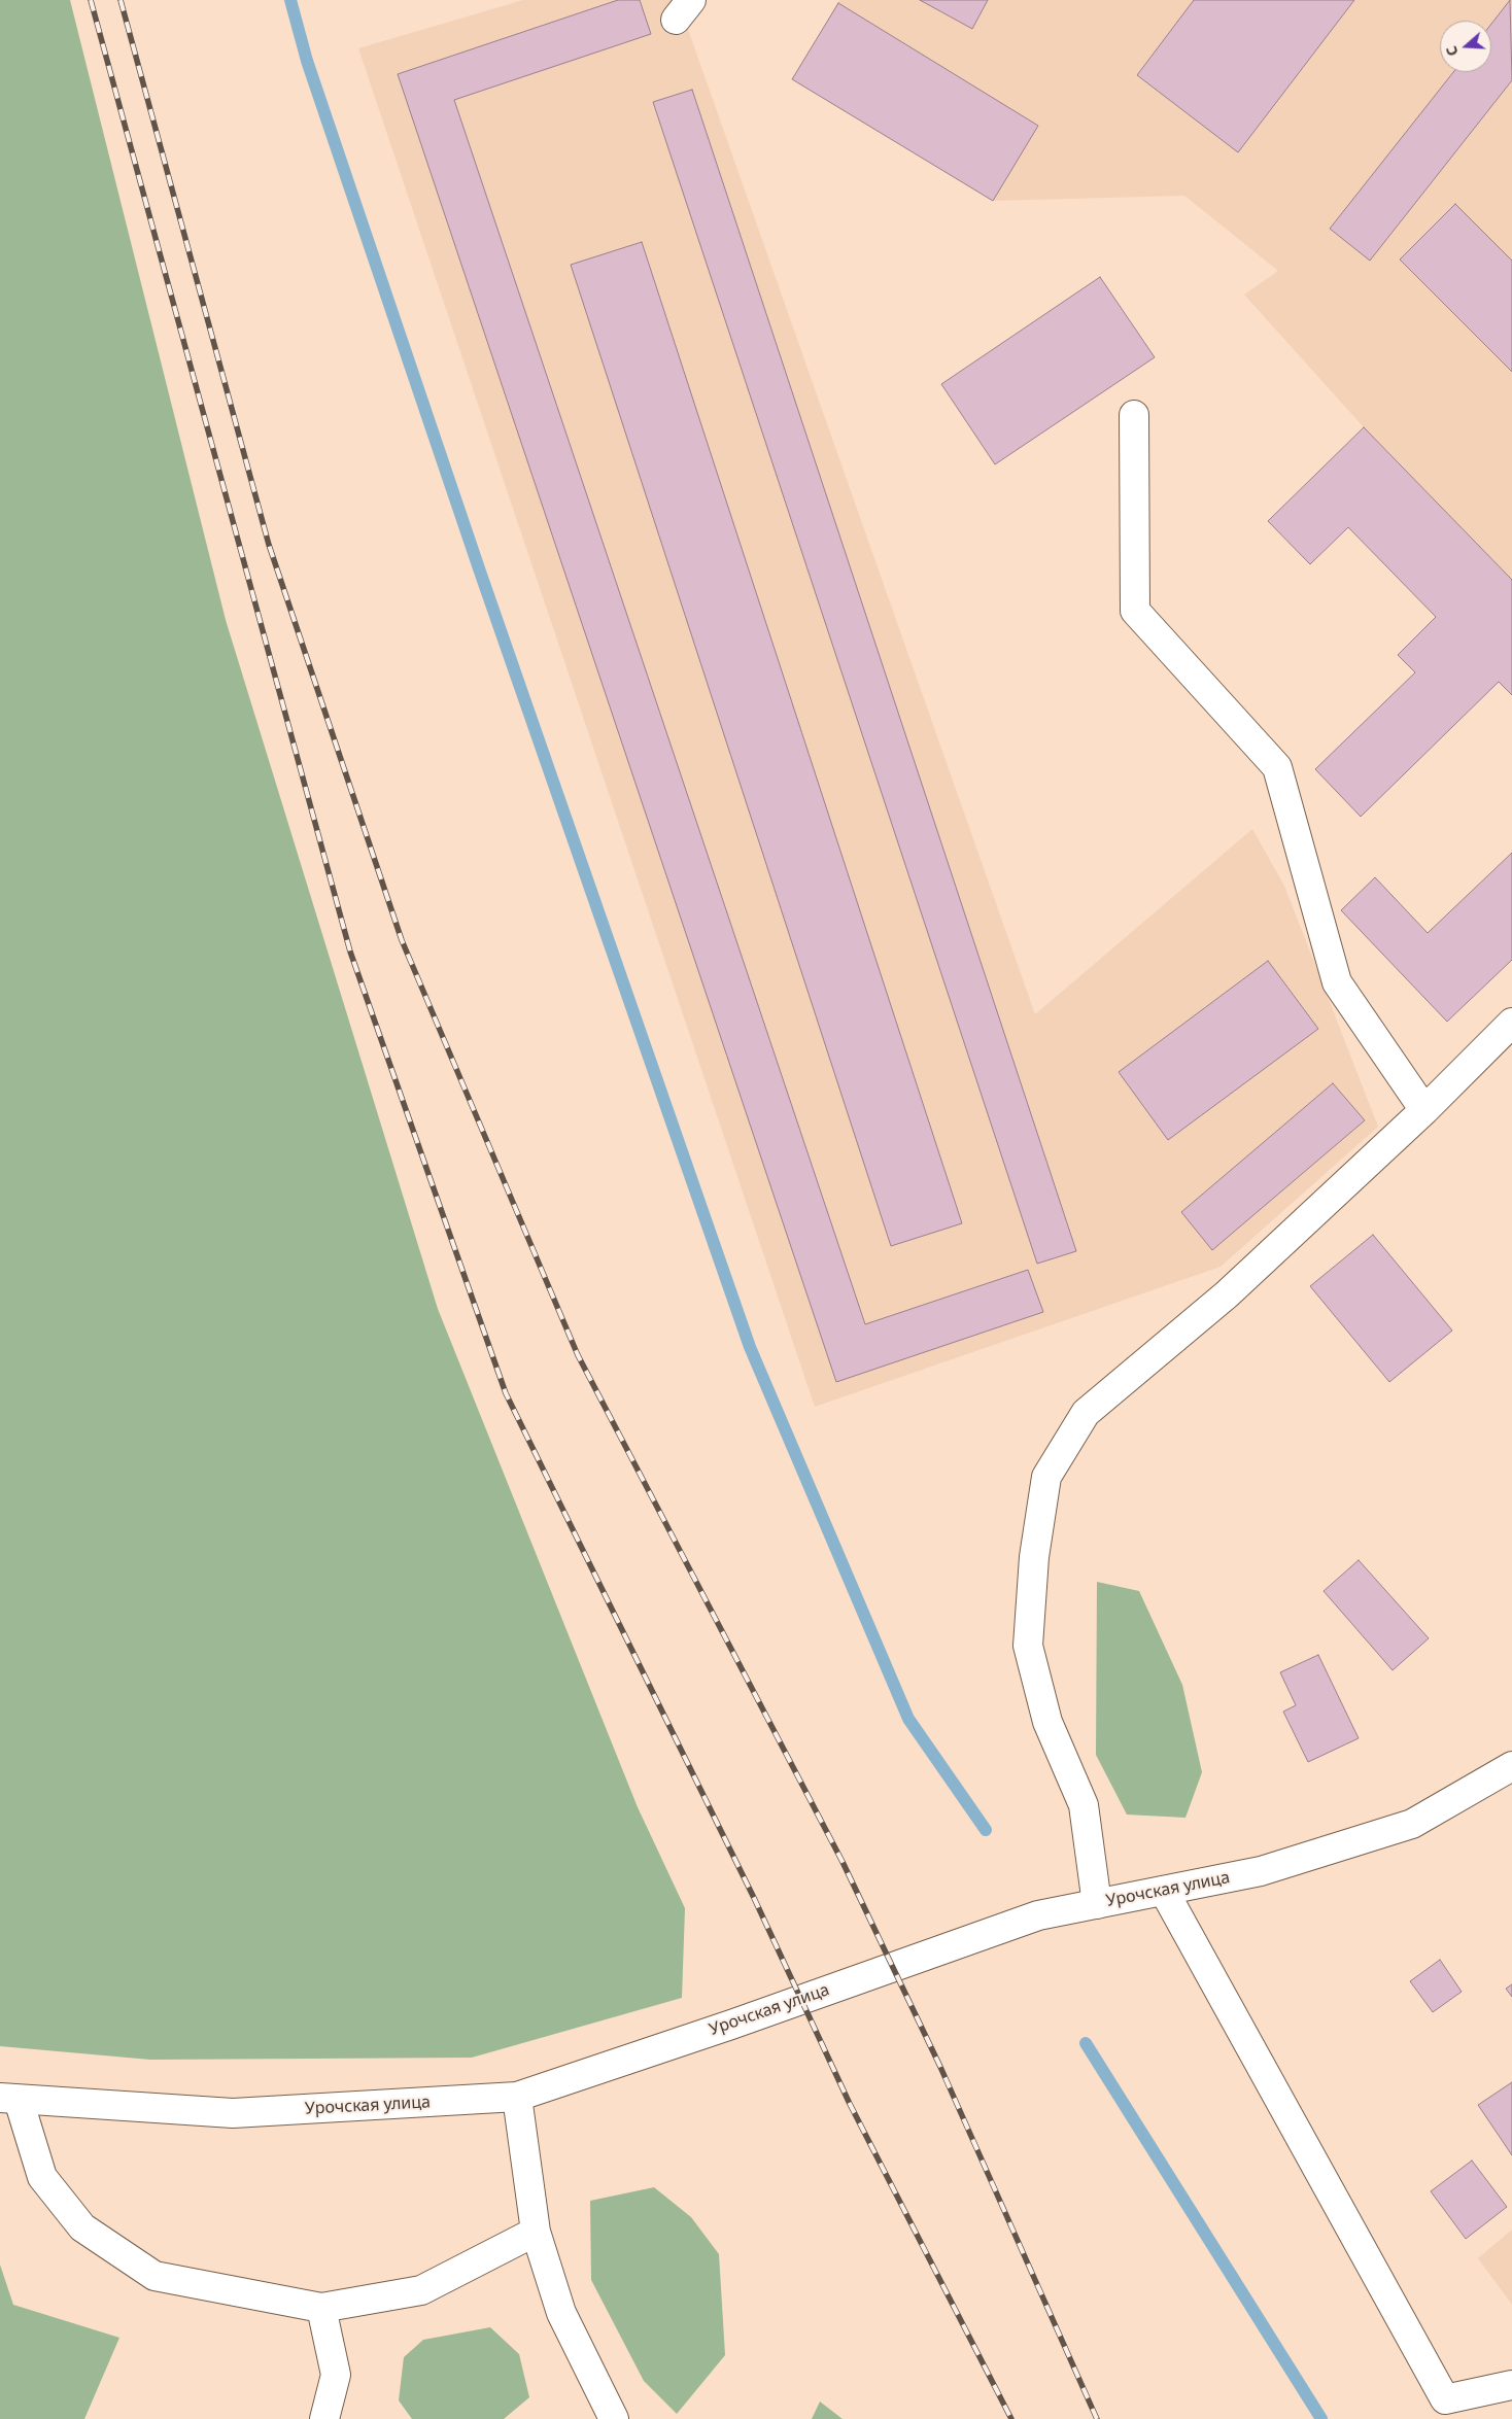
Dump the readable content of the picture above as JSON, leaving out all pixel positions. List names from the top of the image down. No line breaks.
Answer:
{"streets":{"main road":["Урочская улица"]},"north":"left"}
